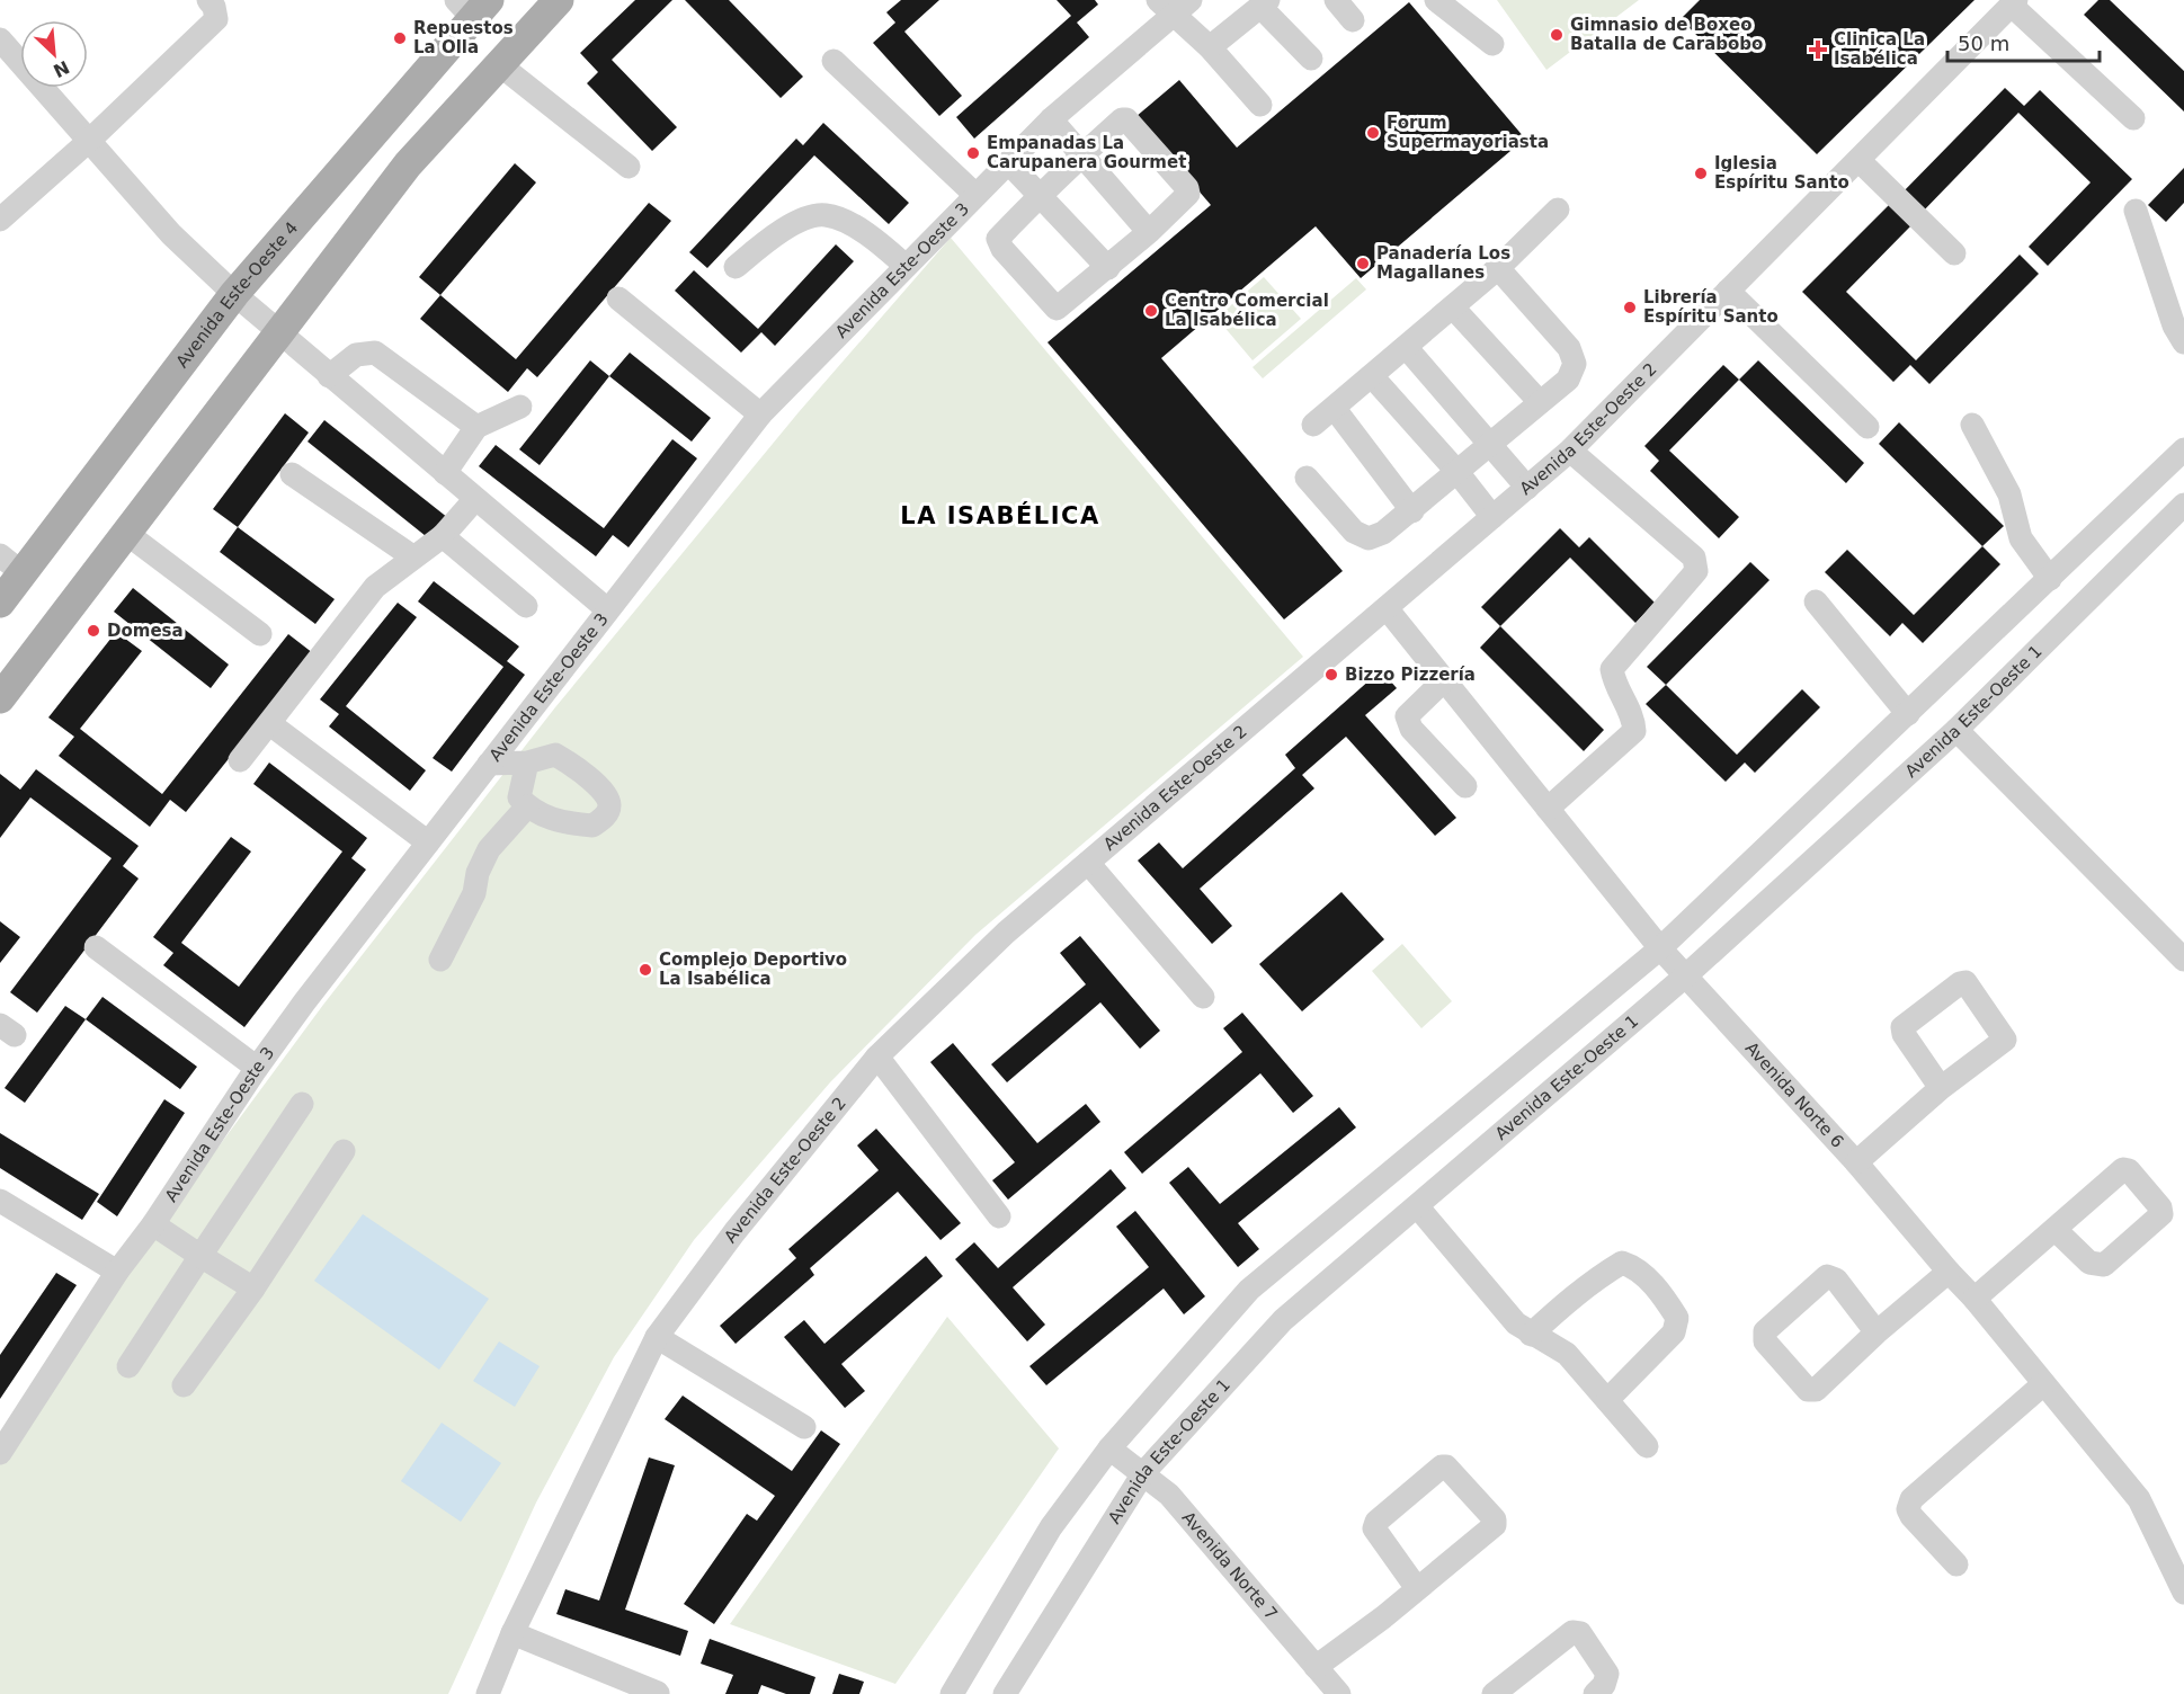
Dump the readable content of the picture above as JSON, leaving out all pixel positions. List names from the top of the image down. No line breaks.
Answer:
{"streets":{"main road":["Avenida Este-Oeste 4"],"street":["Avenida Este-Oeste 3","Avenida Este-Oeste 2","Avenida Este-Oeste 1","Avenida Norte 6","Avenida Norte 7"]},"crossings":[["Avenida Este-Oeste 2","Avenida Norte 6"],["Avenida Este-Oeste 1","Avenida Norte 6"],["Avenida Este-Oeste 1","Avenida Norte 7"]],"districts":["LA ISABÉLICA"],"places":{"other":["Gimnasio de Boxeo Batalla de Carabobo","Repuestos La Olla","Forum Supermayoriasta","Empanadas La Carupanera Gourmet","Iglesia Espíritu Santo","Panadería Los Magallanes","Librería Espíritu Santo","Centro Comercial La Isabélica","Domesa","Bizzo Pizzería","Complejo Deportivo La Isabélica"],"health":["Clinica La Isabélica"]},"scale_bar":"50 m","north":"bottom right"}
